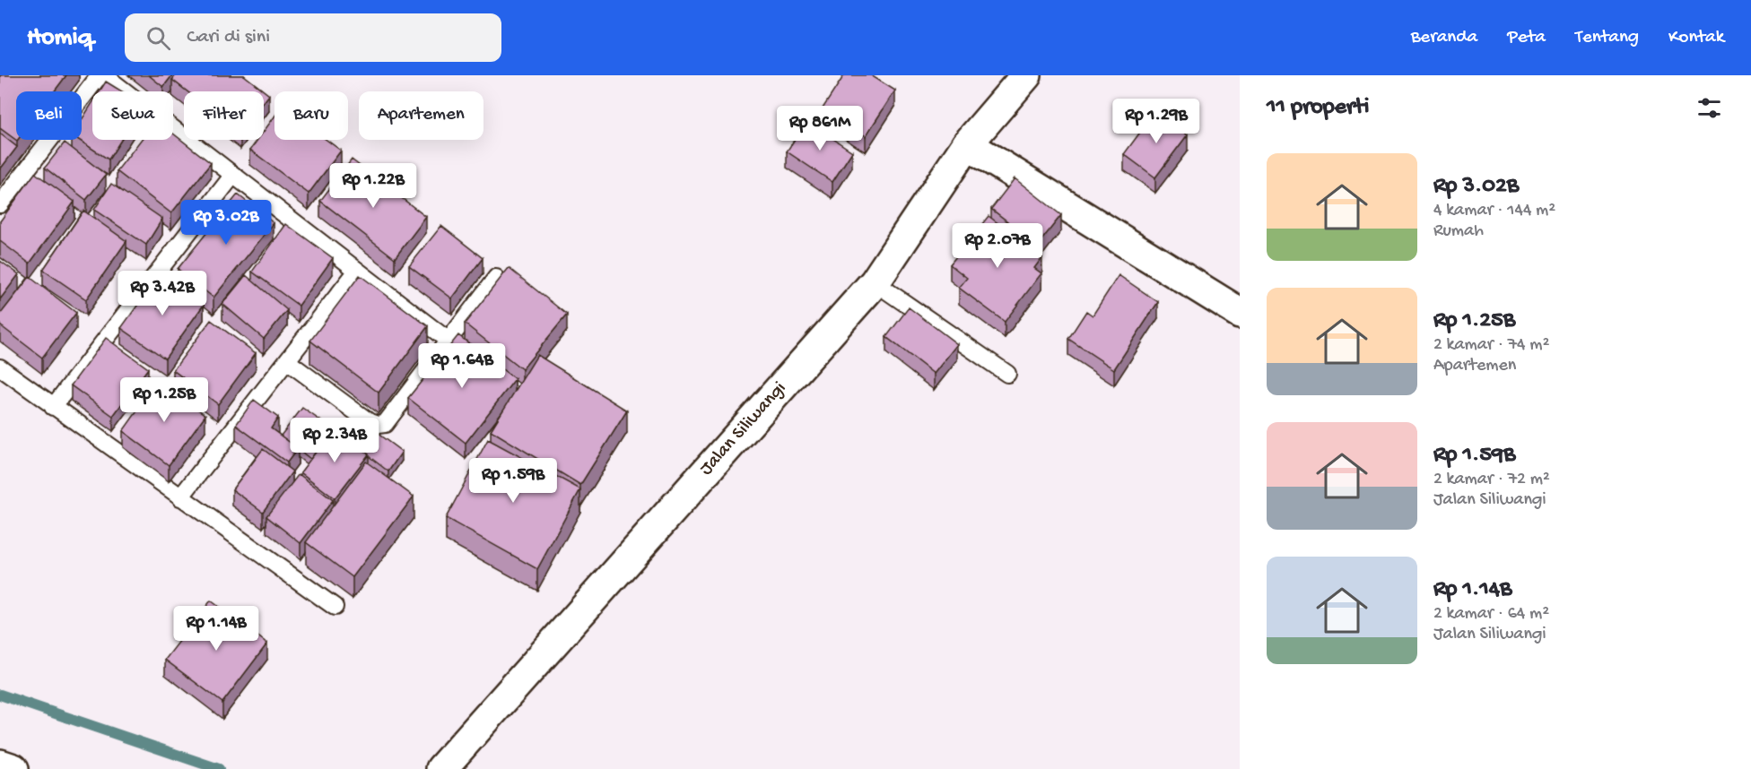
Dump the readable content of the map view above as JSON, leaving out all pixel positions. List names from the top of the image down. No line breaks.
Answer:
{"streets":{"street":["Jalan Siliwangi"]},"page":{"header":"Homiq","search":"Cari di sini","nav":["Beranda","Peta","Tentang","Kontak"],"heading":"11 properti","chip":["Beli","Sewa","Filter","Baru","Apartemen"],"price":["Rp 1.29B","Rp 861M","Rp 1.22B","Rp 3.02B","Rp 2.07B","Rp 3.42B","Rp 1.64B","Rp 1.25B","Rp 2.34B","Rp 1.59B","Rp 1.14B"],"list":[{"name":"Rp 3.02B","note":"4 kamar · 144 m² · Rumah"},{"name":"Rp 1.25B","note":"2 kamar · 74 m² · Apartemen"},{"name":"Rp 1.59B","note":"2 kamar · 72 m² · Jalan Siliwangi"},{"name":"Rp 1.14B","note":"2 kamar · 64 m² · Jalan Siliwangi"}]}}
